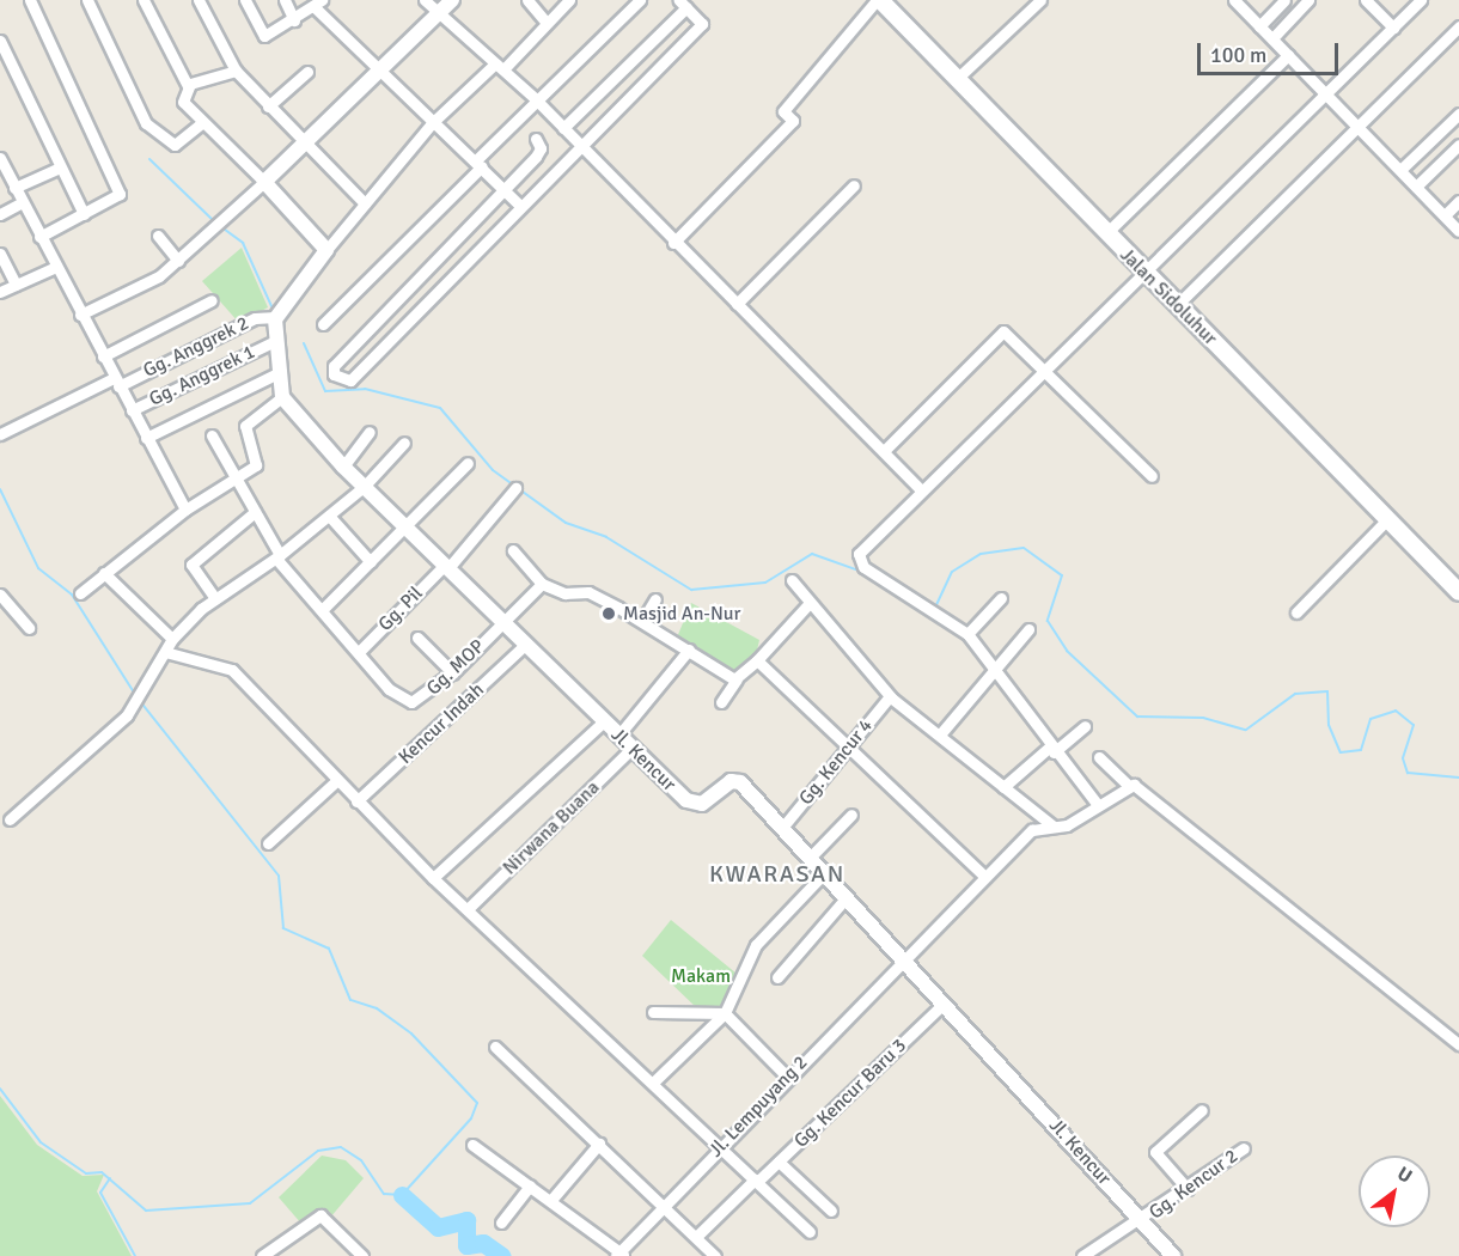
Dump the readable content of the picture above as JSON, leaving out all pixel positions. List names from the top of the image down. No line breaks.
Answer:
{"streets":{"main road":["Jalan Sidoluhur"],"street":["Gg. Anggrek 2","Gg. Anggrek 1","Gg. Pil","Gg. MOP","Kencur Indah","Jl. Kencur","Gg. Kencur 4","Nirwana Buana","Gg. Kencur Baru 3","Jl. Lempuyang 2","Gg. Kencur 2"]},"crossings":[["Gg. Pil","Gg. MOP"],["Gg. Pil","Jl. Kencur"],["Gg. MOP","Jl. Kencur"],["Kencur Indah","Jl. Kencur"],["Jl. Kencur","Gg. Kencur 4"],["Jl. Kencur","Nirwana Buana"],["Jl. Kencur","Gg. Kencur Baru 3"],["Jl. Kencur","Jl. Lempuyang 2"],["Jl. Kencur","Gg. Kencur 2"]],"districts":["KWARASAN"],"parks":["Makam"],"places":["Masjid An-Nur"],"scale_bar":"100 m","north":"top right"}
